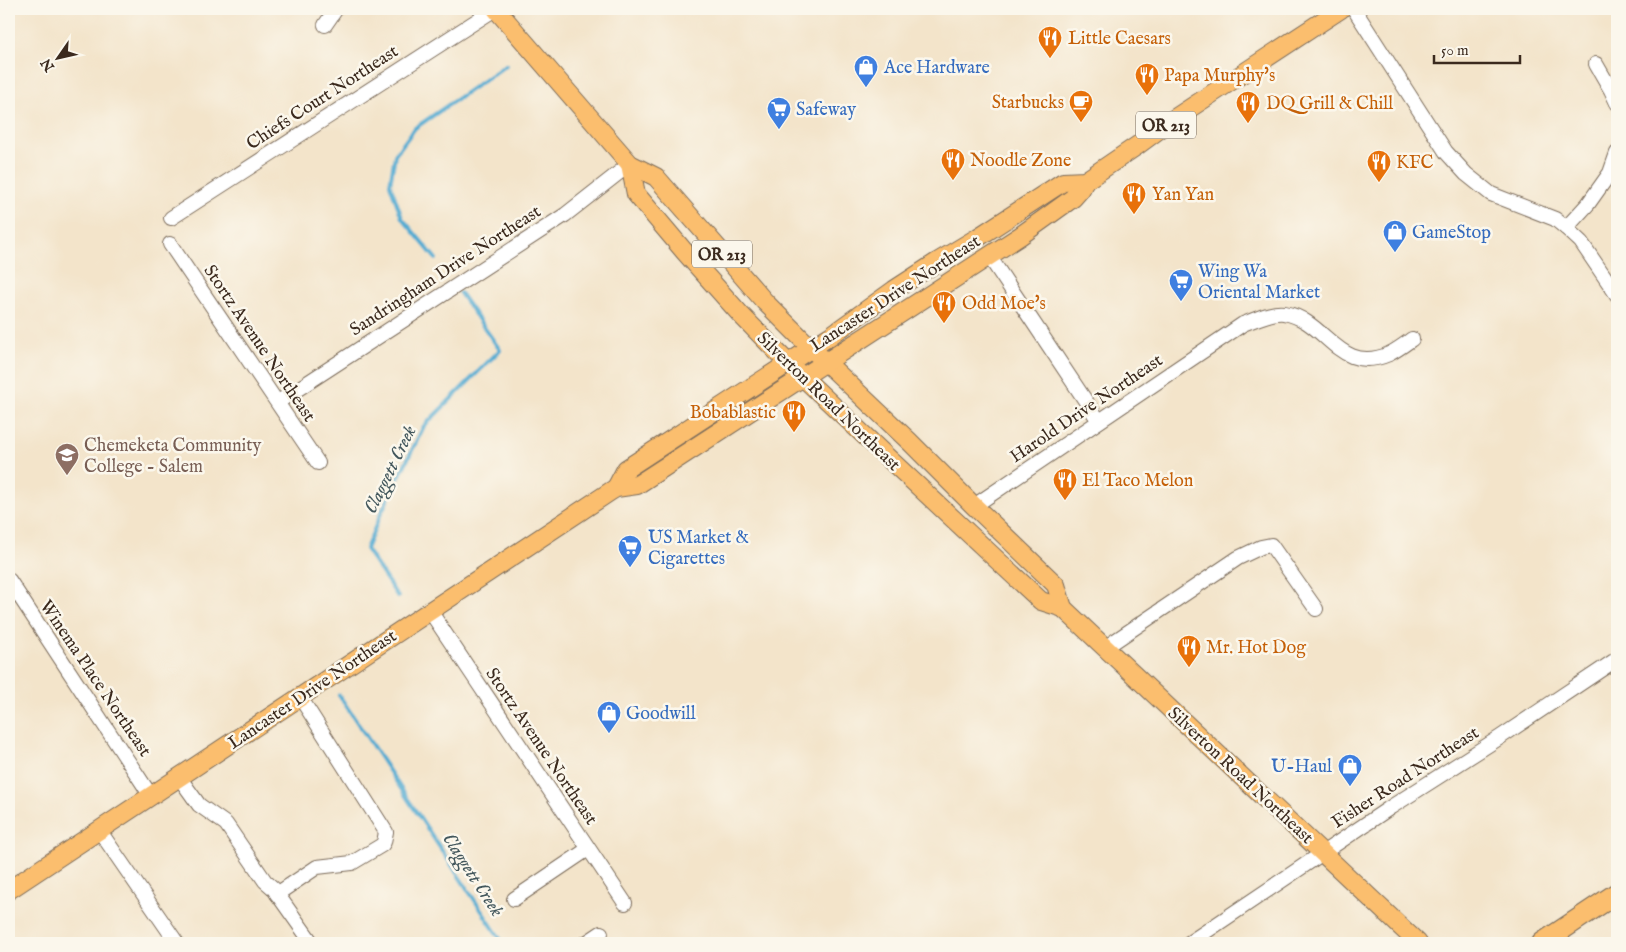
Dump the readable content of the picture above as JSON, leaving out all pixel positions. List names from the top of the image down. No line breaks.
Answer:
{"streets":{"main road":["OR 213","Lancaster Drive Northeast","Silverton Road Northeast"],"street":["Chiefs Court Northeast","Sandringham Drive Northeast","Stortz Avenue Northeast","Harold Drive Northeast","Winema Place Northeast","Fisher Road Northeast"]},"crossings":[["Chiefs Court Northeast","Silverton Road Northeast"],["Sandringham Drive Northeast","Stortz Avenue Northeast"],["Sandringham Drive Northeast","Silverton Road Northeast"],["Lancaster Drive Northeast","Stortz Avenue Northeast"],["Lancaster Drive Northeast","Silverton Road Northeast"],["Lancaster Drive Northeast","Winema Place Northeast"],["Silverton Road Northeast","Harold Drive Northeast"],["Silverton Road Northeast","Fisher Road Northeast"]],"water":["Claggett Creek"],"places":{"restaurant":["Little Caesars","Papa Murphy's","DQ Grill & Chill","Noodle Zone","KFC","Yan Yan","Odd Moe's","Bobablastic","El Taco Melon","Mr. Hot Dog"],"shop":["Ace Hardware","GameStop","Goodwill","U-Haul"],"cafe":["Starbucks"],"supermarket":["Safeway","Wing Wa Oriental Market","US Market & Cigarettes"],"school or university":["Chemeketa Community College - Salem"]},"scale_bar":"50 m","north":"bottom left"}
